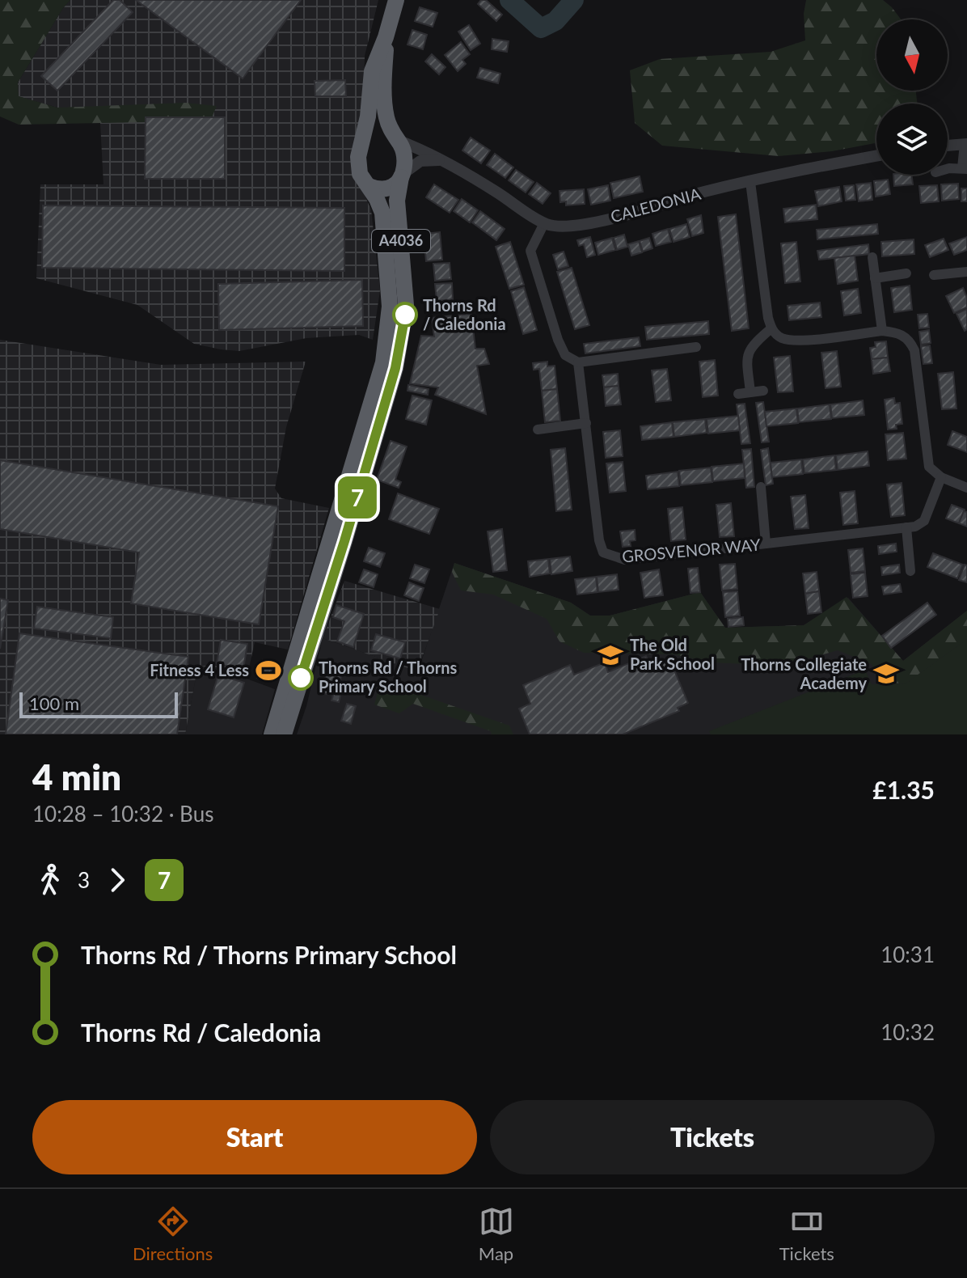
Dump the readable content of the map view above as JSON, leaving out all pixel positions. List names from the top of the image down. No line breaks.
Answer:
{"streets":{"highway":["A4036"],"street":["CALEDONIA","GROSVENOR WAY"]},"crossings":[["CALEDONIA","A4036"]],"places":{"other":["Thorns Rd / Caledonia","Thorns Rd / Thorns Primary School"],"school or university":["The Old Park School","Thorns Collegiate Academy"],"sports":["Fitness 4 Less"]},"lines":["bus line 7"],"scale_bar":"100 m","north":"bottom","page":{"on_map":"7","scale":"100 m","heading":["4 min","10:28 – 10:32 · Bus","£1.35"],"legs":["3","7"],"list":[{"name":"Thorns Rd / Thorns Primary School","value":"10:31"},{"name":"Thorns Rd / Caledonia","value":"10:32"}],"buttons":["Start","Tickets"],"tabs":["Directions","Map","Tickets"]}}
